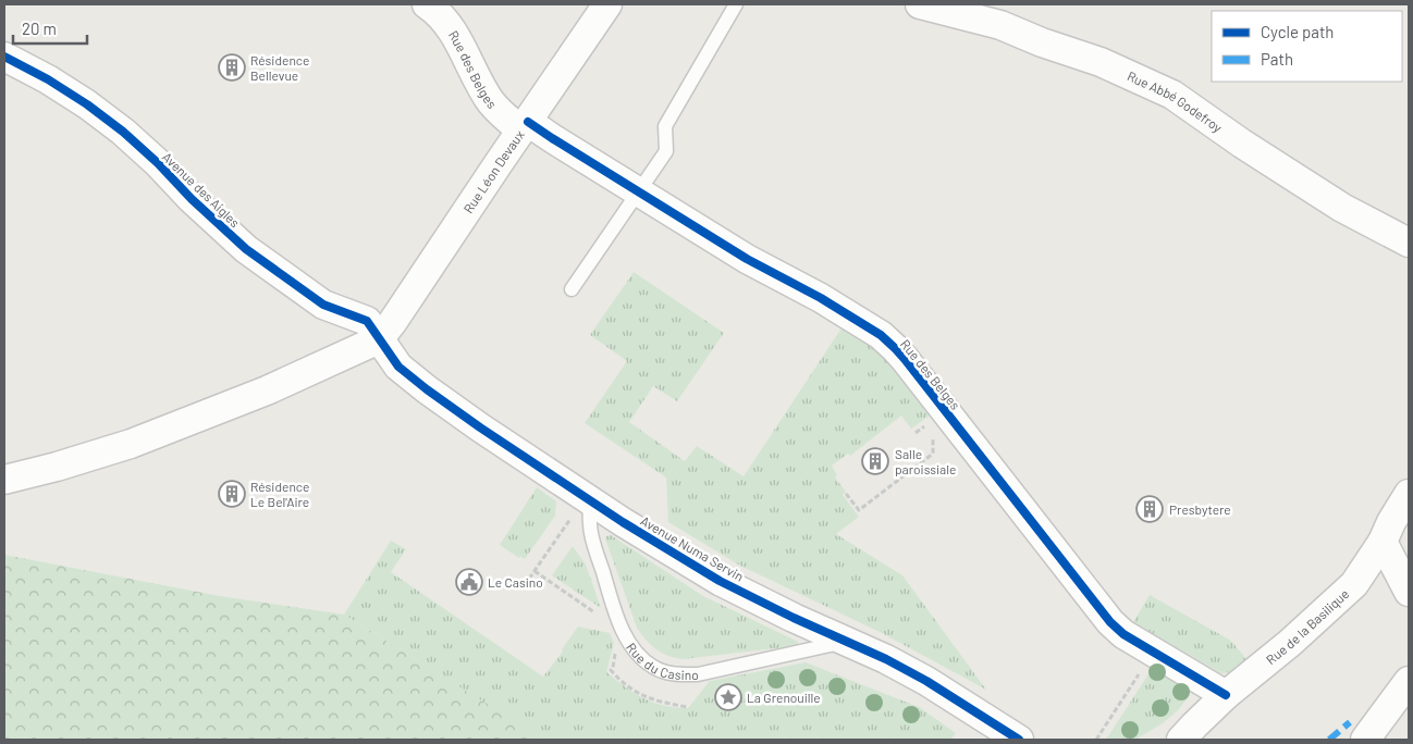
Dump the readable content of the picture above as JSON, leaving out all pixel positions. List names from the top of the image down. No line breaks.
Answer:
{"streets":{"street":["Rue des Belges","Rue Abbé Godefroy","Rue Léon Devaux","Avenue des Aigles","Avenue Numa Servin","Rue de la Basilique"],"lane":["Rue du Casino"]},"crossings":[["Rue des Belges","Rue Léon Devaux"],["Rue des Belges","Rue de la Basilique"],["Rue Léon Devaux","Avenue des Aigles"],["Rue Léon Devaux","Avenue Numa Servin"],["Avenue des Aigles","Avenue Numa Servin"],["Avenue Numa Servin","Rue du Casino"]],"places":{"building":["Résidence Bellevue","Salle paroissiale","Résidence Le Bel'Aire","Presbytere"],"public building":["Le Casino"],"place":["La Grenouille"]},"legend":["Cycle path","Path"],"scale_bar":"20 m"}
